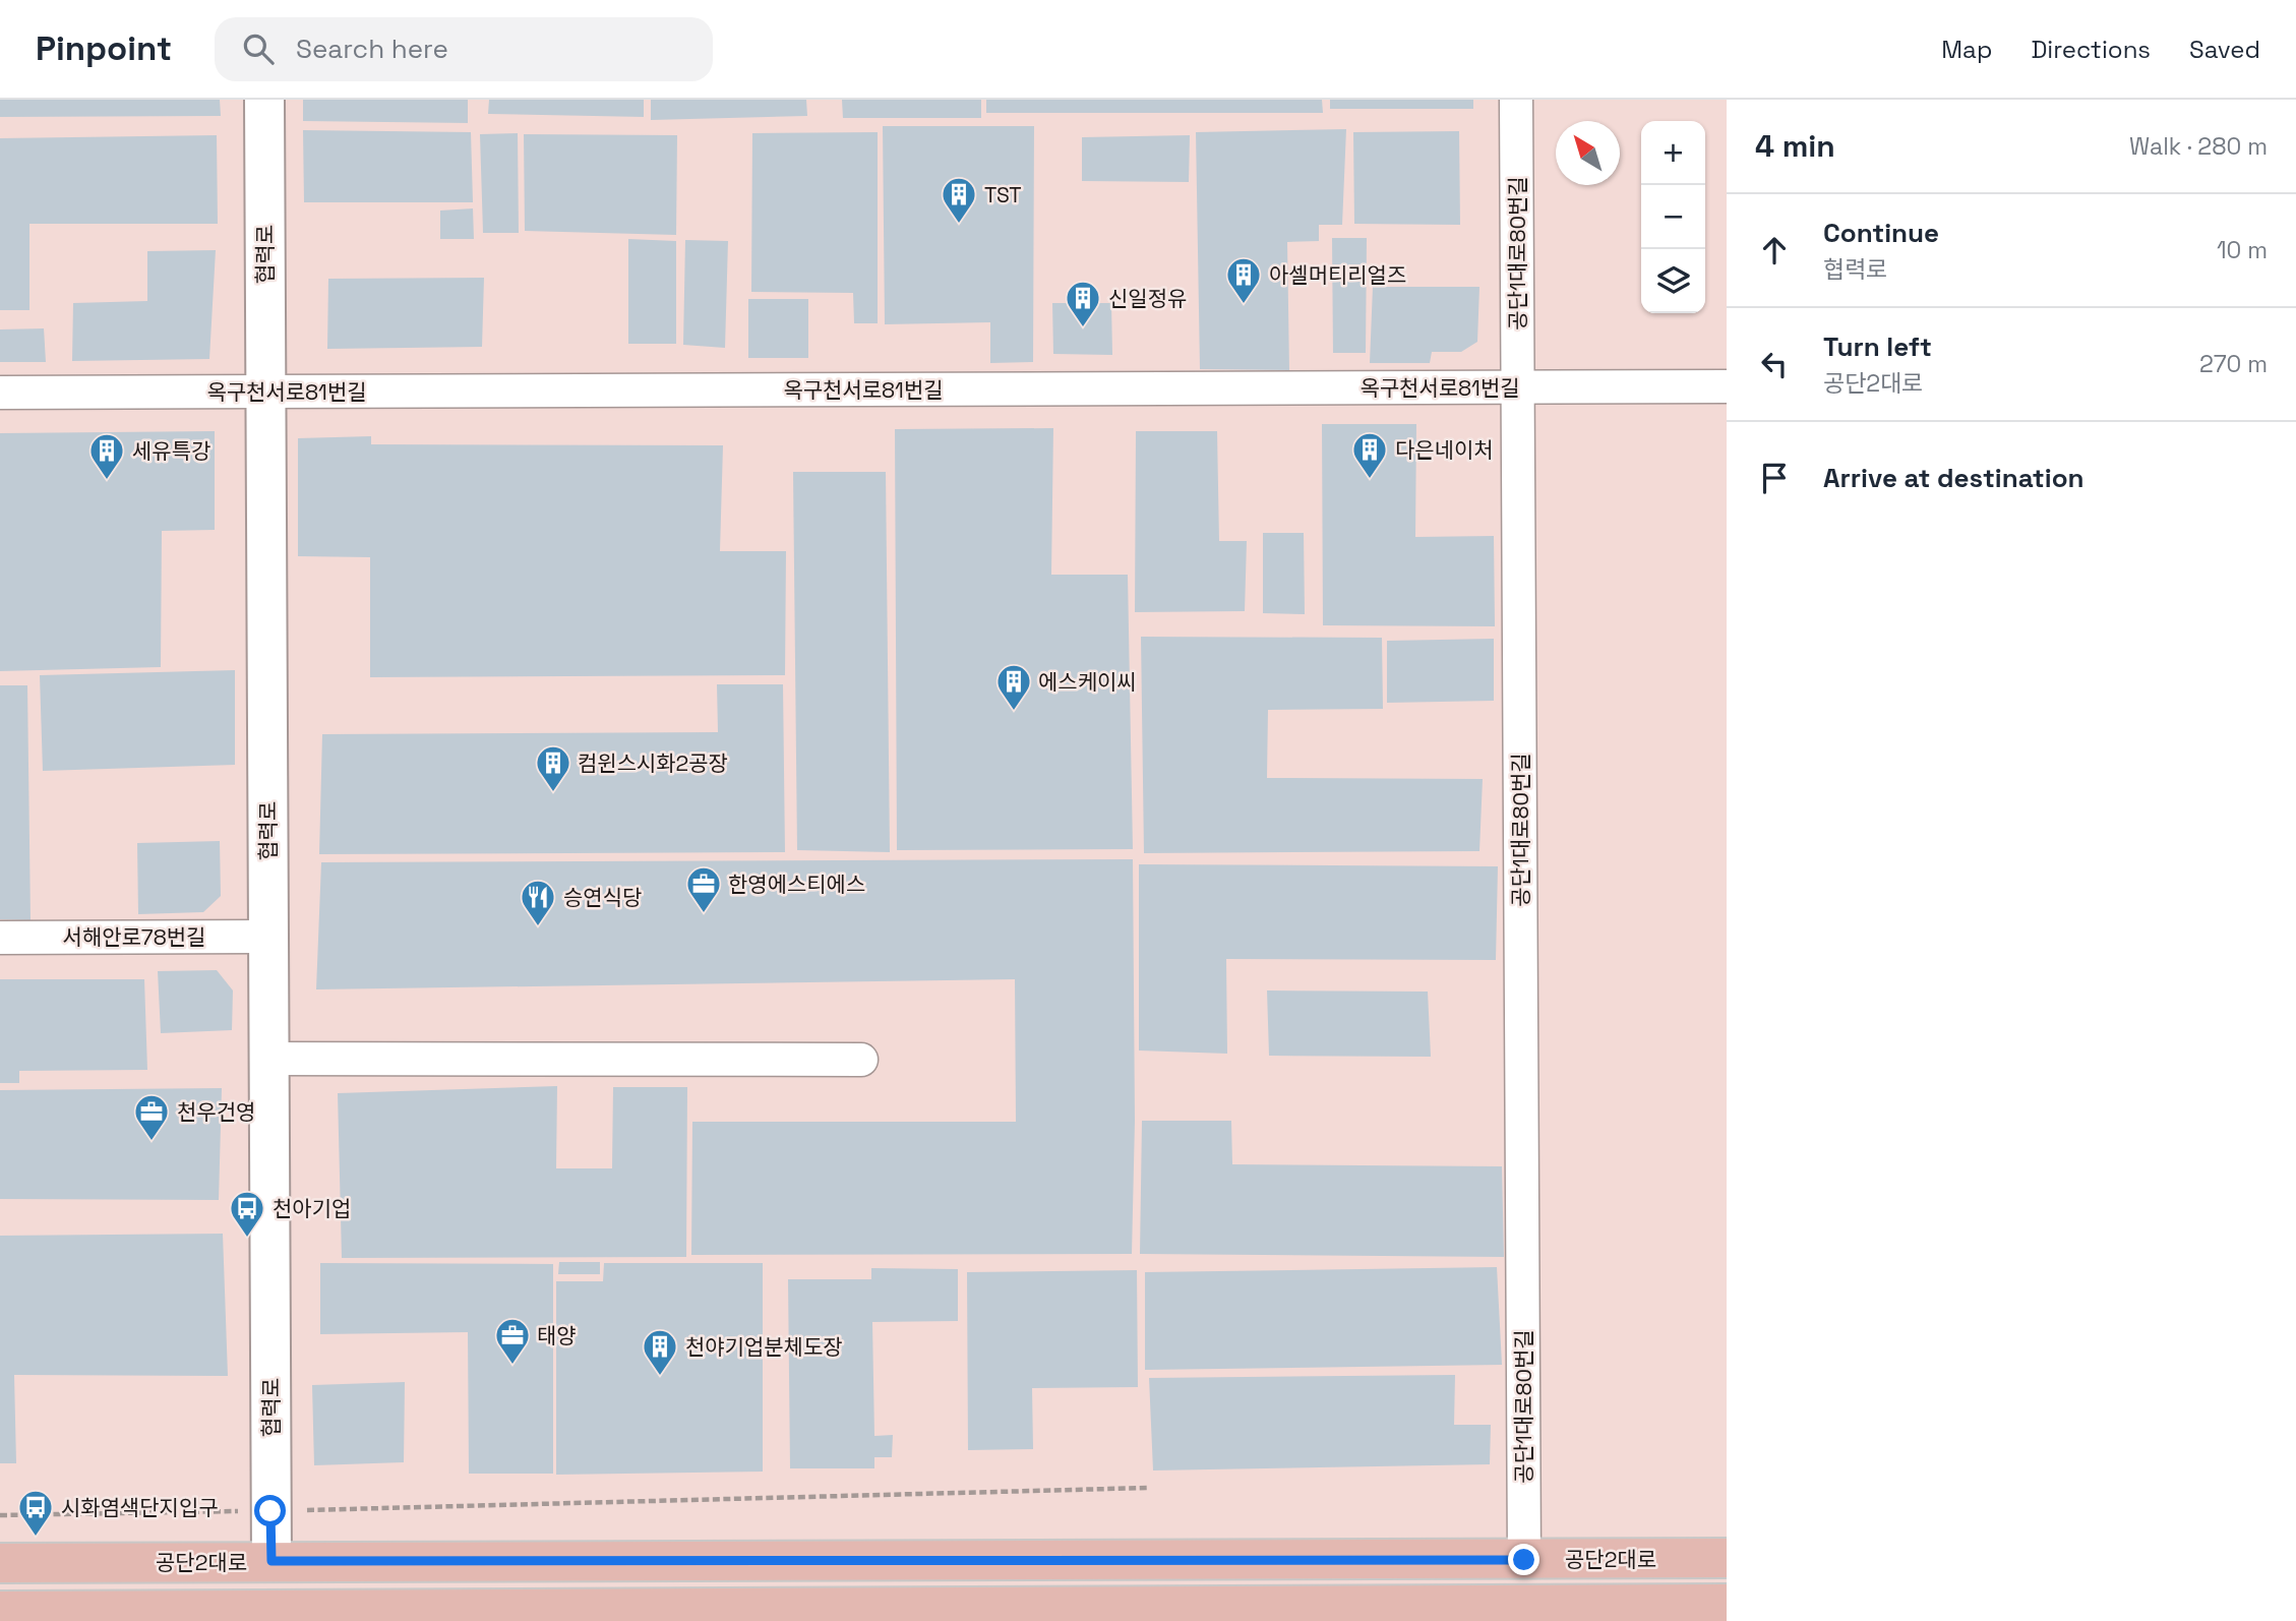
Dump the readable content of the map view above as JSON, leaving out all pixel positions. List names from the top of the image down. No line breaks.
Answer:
{"streets":{"main road":["공단2대로"],"street":["공단1대로80번길","협력로","옥구천서로81번길","서해안로78번길"]},"crossings":[["공단1대로80번길","옥구천서로81번길"],["공단1대로80번길","공단2대로"],["협력로","옥구천서로81번길"],["협력로","서해안로78번길"],["협력로","공단2대로"]],"places":{"building":["TST","아셀머티리얼즈","신일정유","다은네이처","세유특강","에스케이씨","컴윈스시화2공장","천야기업분체도장"],"office":["한영에스티에스","천우건영","태양"],"restaurant":["승연식당"],"bus stop":["천아기업","시화염색단지입구"]},"north":"top left","page":{"header":"Pinpoint","search":"Search here","nav":["Map","Directions","Saved"],"heading":["4 min","Walk · 280 m"],"map_buttons":["+","−"],"list":[["Continue","협력로","10 m"],["Turn left","공단2대로","270 m"],"Arrive at destination"]}}
